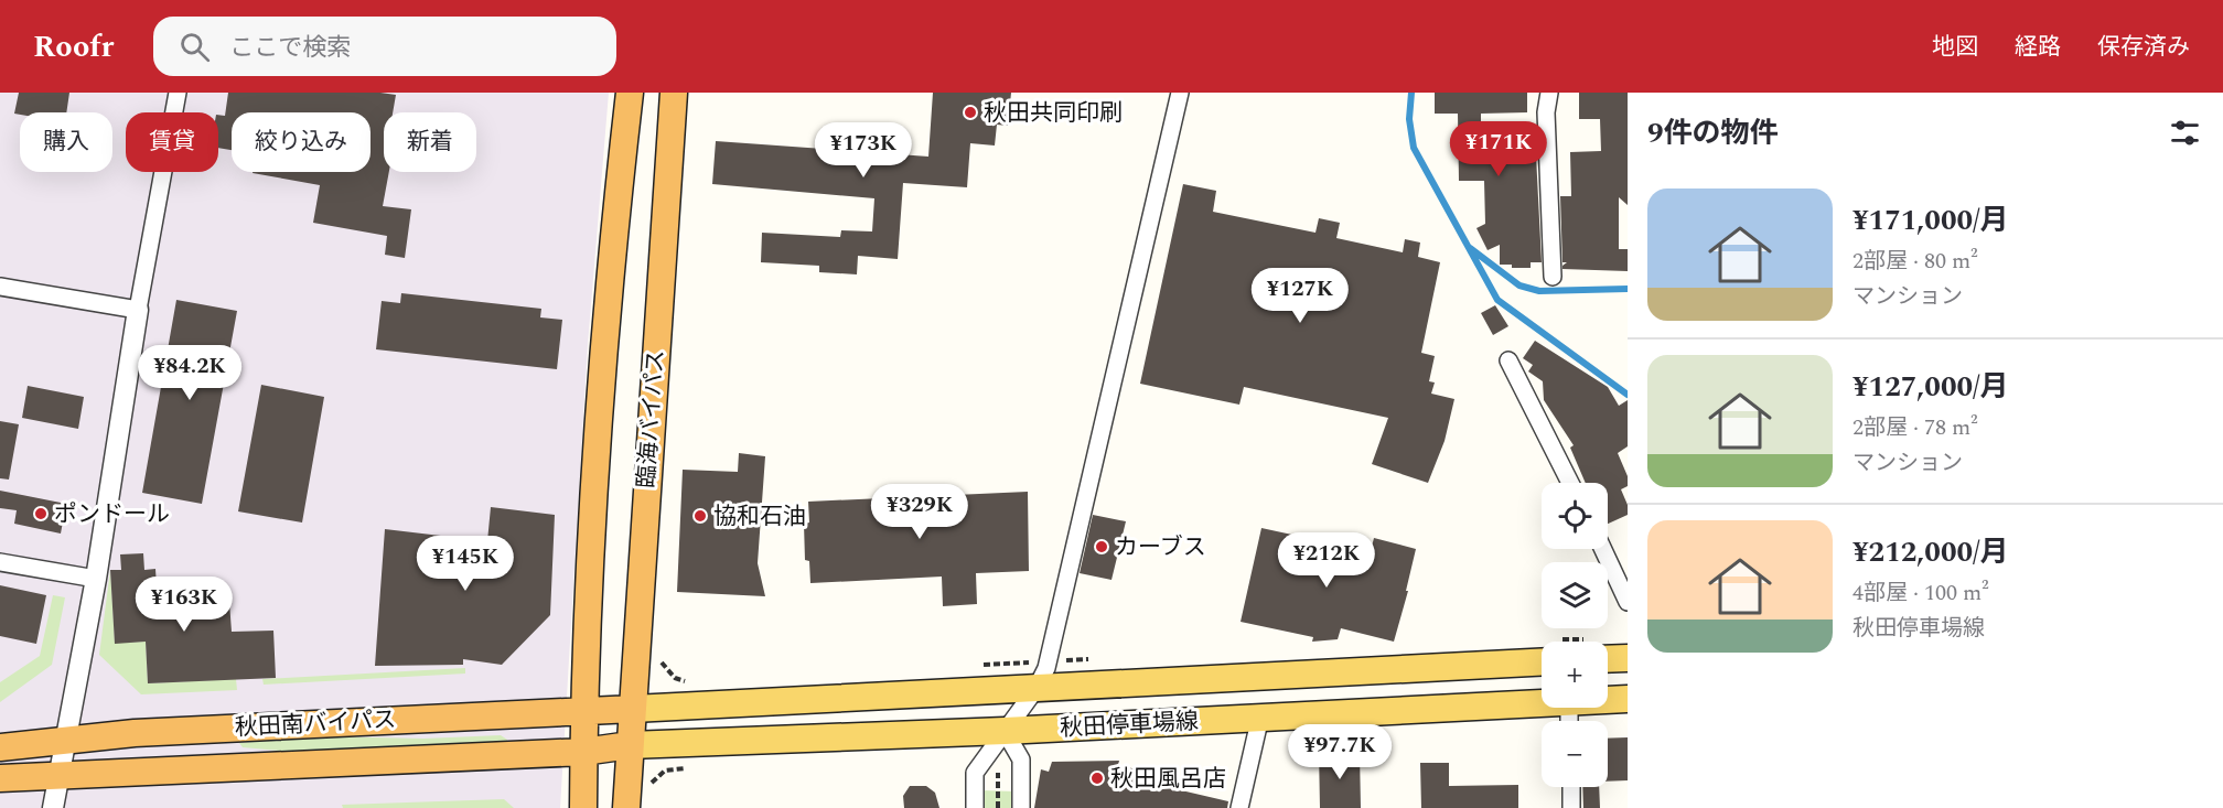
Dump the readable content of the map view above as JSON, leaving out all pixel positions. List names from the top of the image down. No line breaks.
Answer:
{"streets":{"highway":["臨海バイパス","秋田南バイパス"],"main road":["秋田停車場線"]},"crossings":[["臨海バイパス","秋田南バイパス"],["臨海バイパス","秋田停車場線"],["秋田南バイパス","秋田停車場線"]],"places":["秋田共同印刷","ポンドール","協和石油","カーブス","秋田風呂店"],"page":{"header":"Roofr","search":"ここで検索","nav":["地図","経路","保存済み"],"heading":"9件の物件","chip":["購入","賃貸","絞り込み","新着"],"price":["¥171K","¥173K","¥127K","¥84.2K","¥329K","¥212K","¥145K","¥163K","¥97.7K"],"list":[{"name":"¥171,000/月","note":"2部屋 · 80 m² · マンション"},{"name":"¥127,000/月","note":"2部屋 · 78 m² · マンション"},{"name":"¥212,000/月","note":"4部屋 · 100 m² · 秋田停車場線"}],"map_buttons":["+","−"]}}
